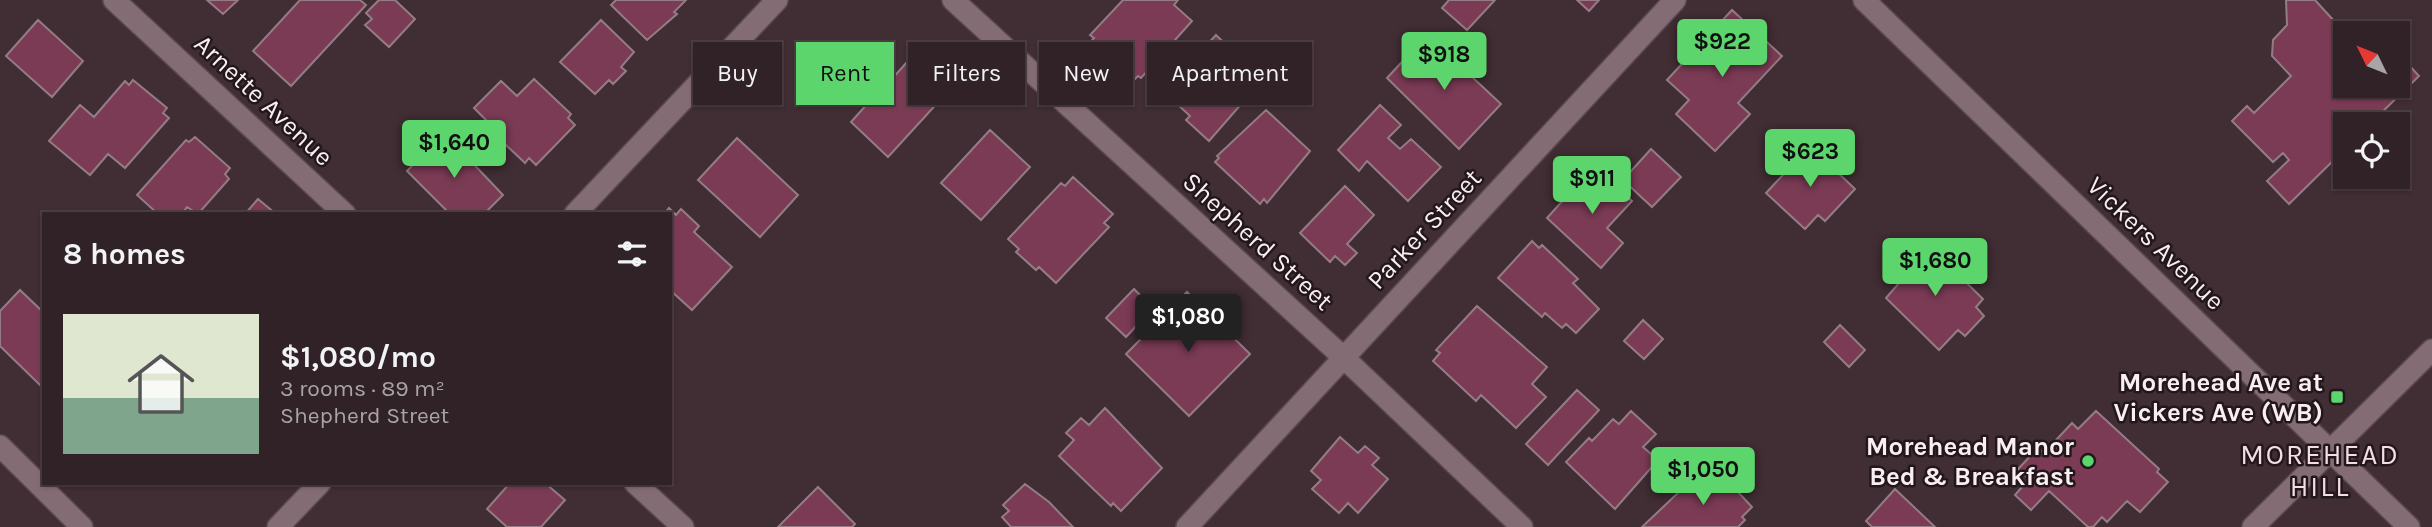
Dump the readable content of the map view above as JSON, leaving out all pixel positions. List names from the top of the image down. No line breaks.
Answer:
{"streets":{"street":["Arnette Avenue","Parker Street","Shepherd Street","Vickers Avenue"]},"crossings":[["Parker Street","Shepherd Street"]],"districts":["MOREHEAD HILL"],"places":{"transit":["Morehead Ave at Vickers Ave (WB)"],"other":["Morehead Manor Bed & Breakfast"]},"north":"top left","page":{"price":["$922","$918","$1,640","$623","$911","$1,680","$1,080","$1,050"],"chip":["Buy","Rent","Filters","New","Apartment"],"heading":"8 homes","list":[{"name":"$1,080/mo","note":"3 rooms · 89 m² · Shepherd Street"}]}}
